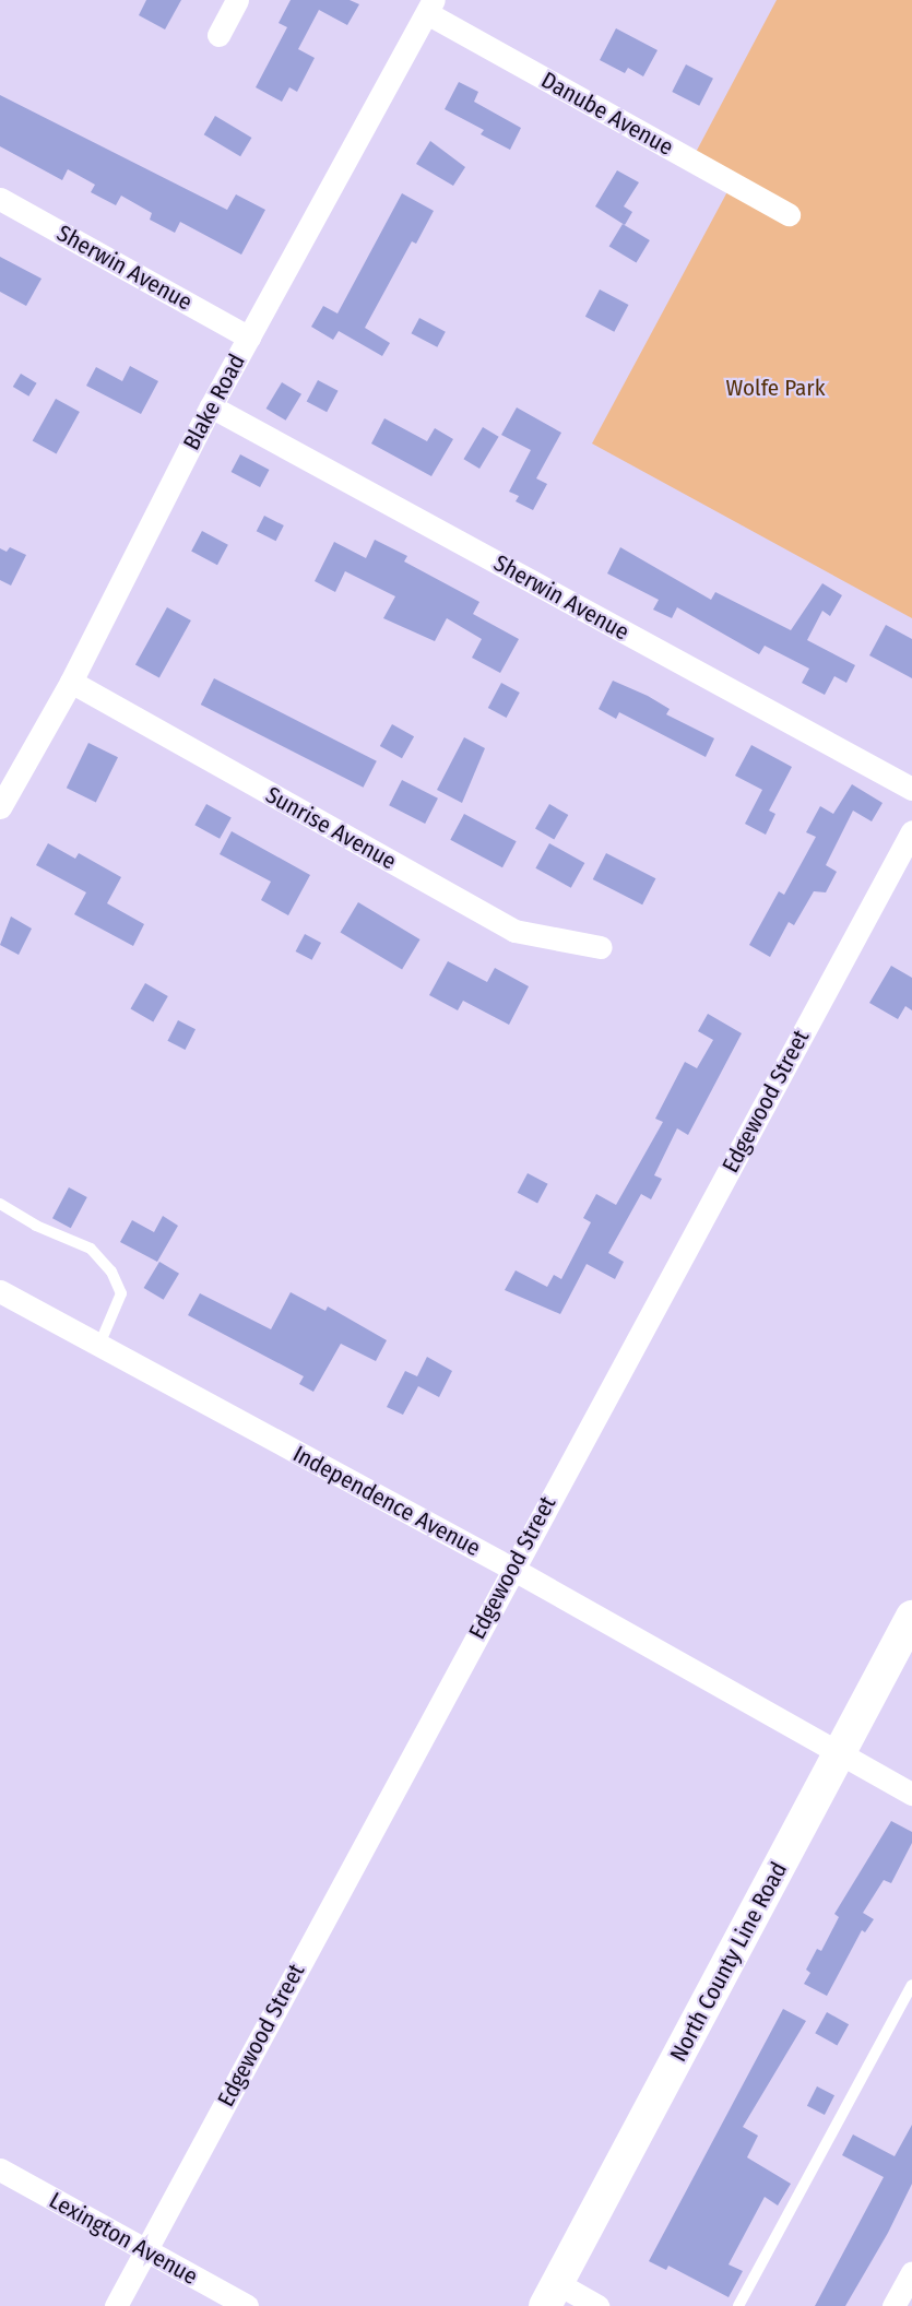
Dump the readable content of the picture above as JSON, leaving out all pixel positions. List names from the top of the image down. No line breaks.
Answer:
{"streets":{"main road":["North County Line Road"],"street":["Danube Avenue","Sherwin Avenue","Blake Road","Sunrise Avenue","Edgewood Street","Independence Avenue","Lexington Avenue"]},"crossings":[["Danube Avenue","Blake Road"],["Sherwin Avenue","Blake Road"],["Blake Road","Sunrise Avenue"],["Edgewood Street","Independence Avenue"],["Edgewood Street","Lexington Avenue"],["Independence Avenue","North County Line Road"]],"parks":["Wolfe Park"]}
